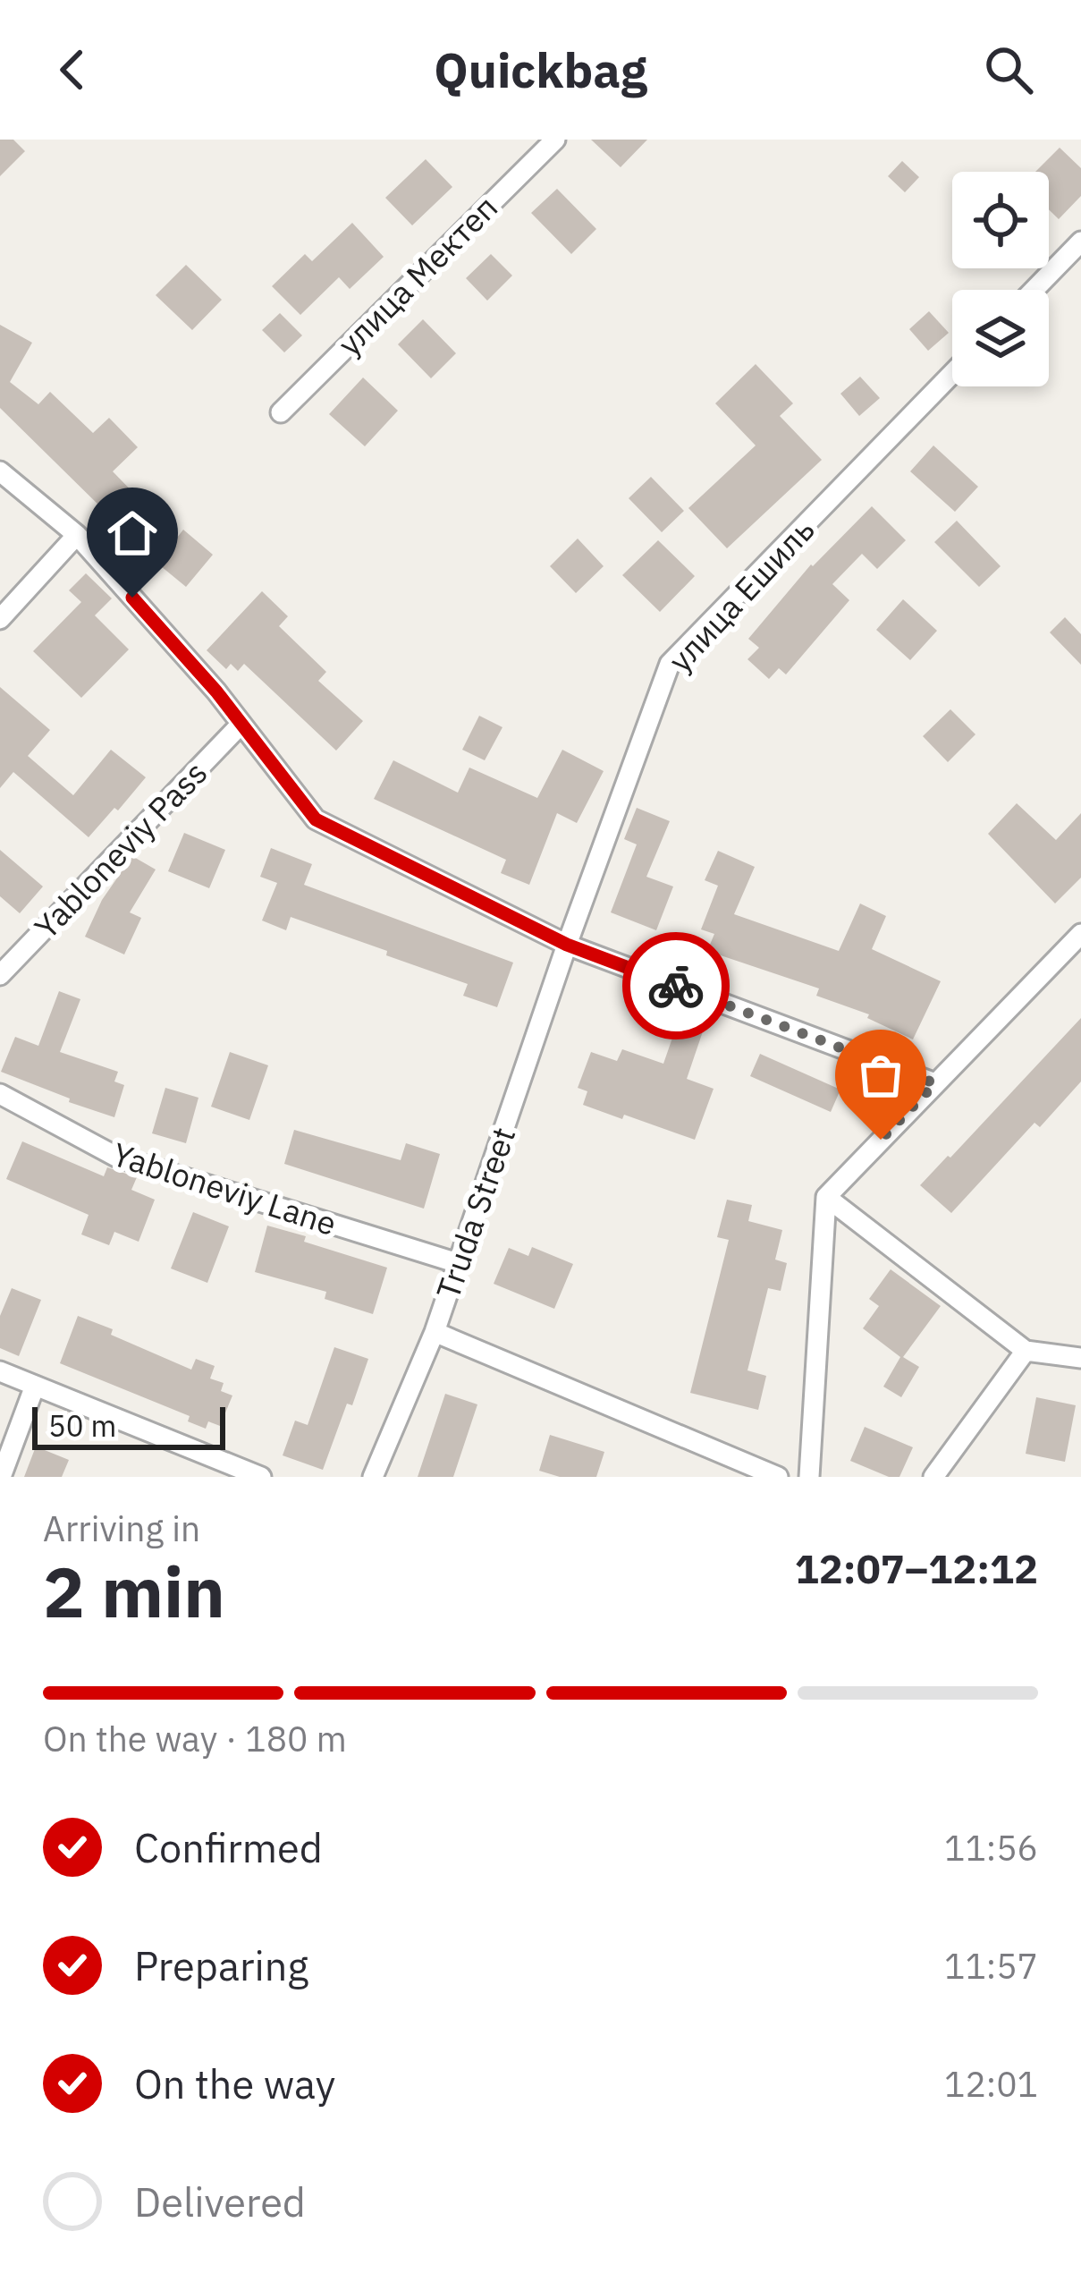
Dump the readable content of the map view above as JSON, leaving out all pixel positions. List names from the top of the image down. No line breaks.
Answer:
{"streets":{"street":["улица Мектеп","улица Ешиль","Yabloneviy Pass","Yabloneviy Lane","Truda Street"]},"crossings":[["улица Ешиль","Truda Street"],["Yabloneviy Lane","Truda Street"]],"scale_bar":"50 m","page":{"header":"Quickbag","scale":"50 m","heading":["2 min","Arriving in","12:07–12:12"],"bar":"On the way · 180 m","list":[["Confirmed","11:56"],["Preparing","11:57"],["On the way","12:01"],"Delivered"]}}
